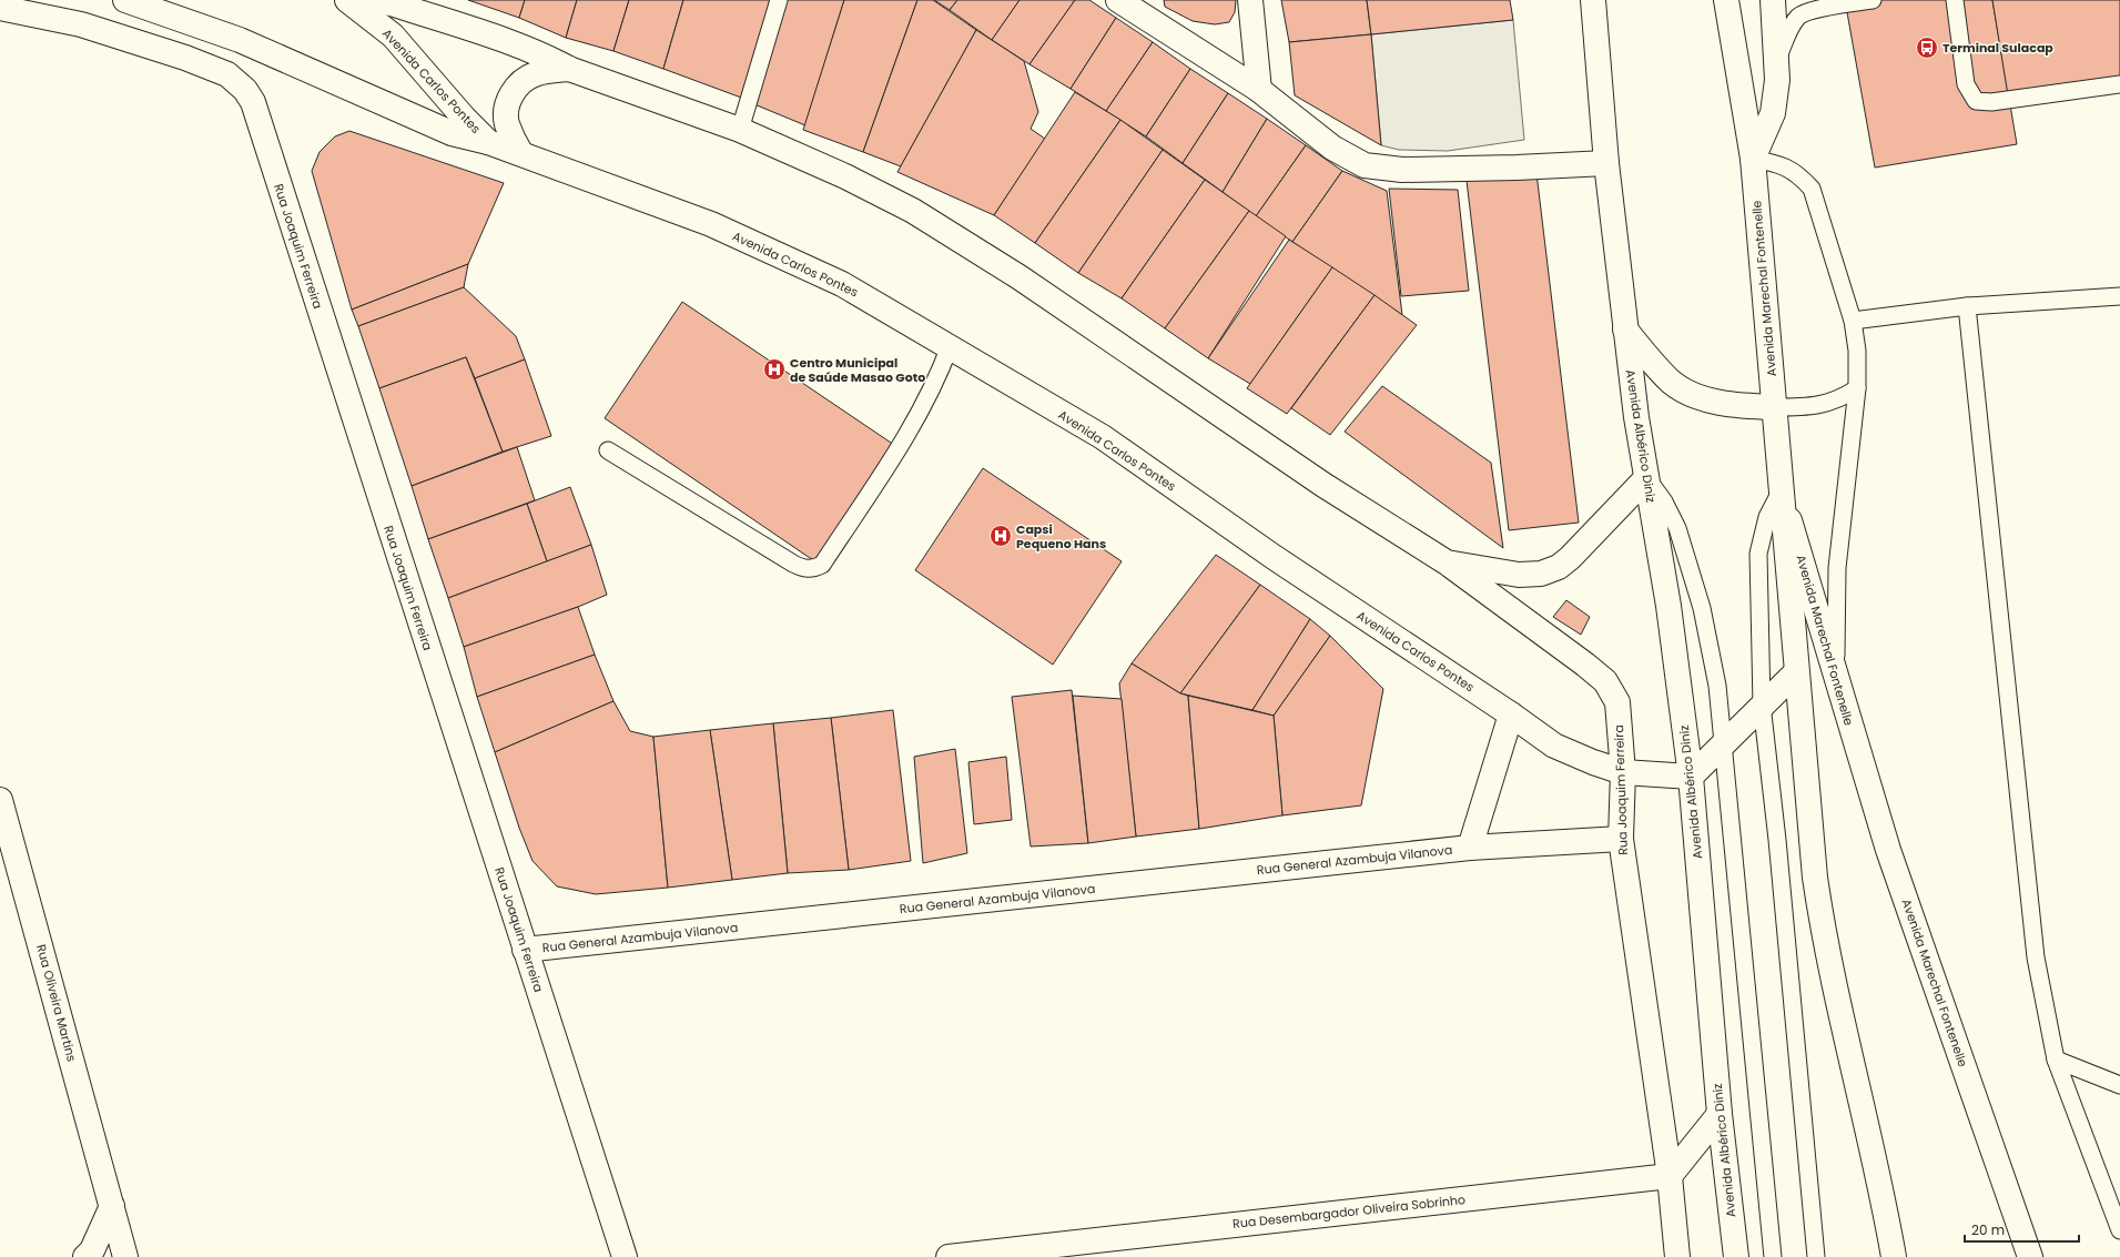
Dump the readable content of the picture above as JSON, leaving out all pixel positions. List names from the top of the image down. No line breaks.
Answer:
{"streets":{"main road":["Avenida Carlos Pontes","Rua Joaquim Ferreira","Avenida Marechal Fontenelle","Avenida Albérico Diniz","Rua General Azambuja Vilanova","Rua Oliveira Martins","Rua Desembargador Oliveira Sobrinho"]},"crossings":[["Avenida Carlos Pontes","Rua Joaquim Ferreira"],["Avenida Carlos Pontes","Avenida Albérico Diniz"],["Avenida Carlos Pontes","Rua General Azambuja Vilanova"],["Rua Joaquim Ferreira","Rua General Azambuja Vilanova"],["Rua Joaquim Ferreira","Rua Desembargador Oliveira Sobrinho"]],"places":{"bus stop":["Terminal Sulacap"],"hospital":["Centro Municipal de Saúde Masao Goto","Capsi Pequeno Hans"]},"scale_bar":"20 m"}
